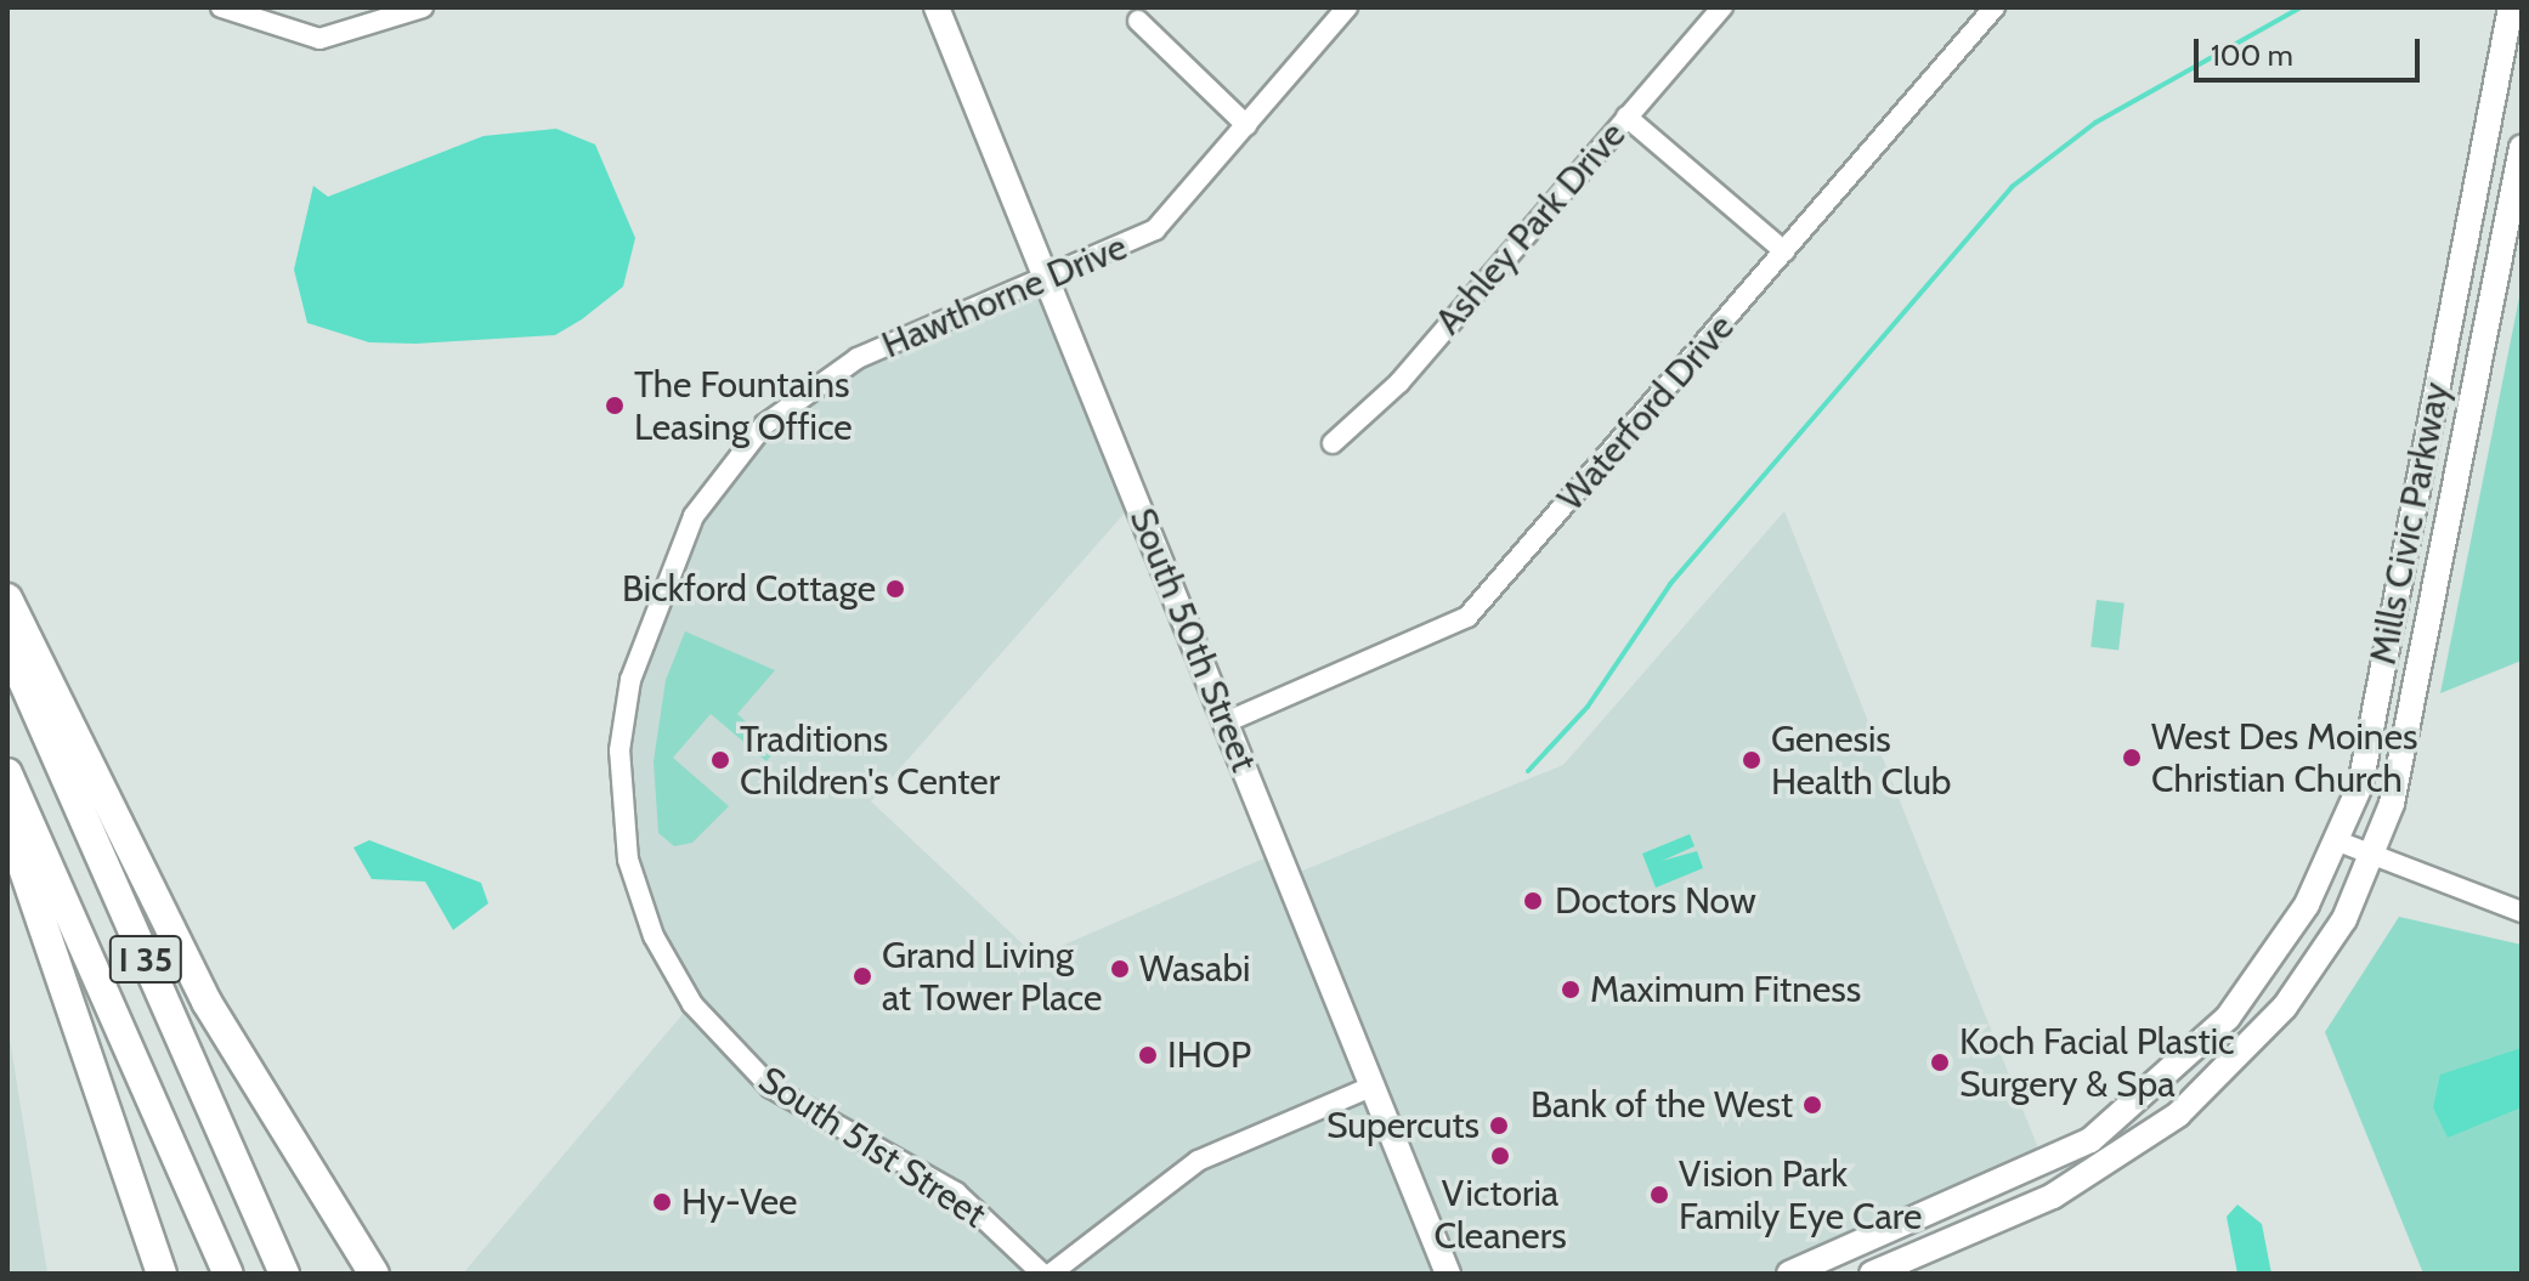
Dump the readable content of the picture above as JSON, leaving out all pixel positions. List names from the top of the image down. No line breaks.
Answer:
{"streets":{"highway":["I 35"],"main road":["Mills Civic Parkway","South 50th Street"],"street":["Ashley Park Drive","Hawthorne Drive","Waterford Drive","South 51st Street"]},"crossings":[["Hawthorne Drive","South 50th Street"],["Hawthorne Drive","South 51st Street"],["Waterford Drive","South 50th Street"]],"places":["The Fountains Leasing Office","Bickford Cottage","West Des Moines Christian Church","Traditions Children's Center","Genesis Health Club","Doctors Now","Wasabi","Grand Living at Tower Place","Maximum Fitness","IHOP","Koch Facial Plastic Surgery & Spa","Bank of the West","Supercuts","Victoria Cleaners","Vision Park Family Eye Care","Hy-Vee"],"scale_bar":"100 m"}
